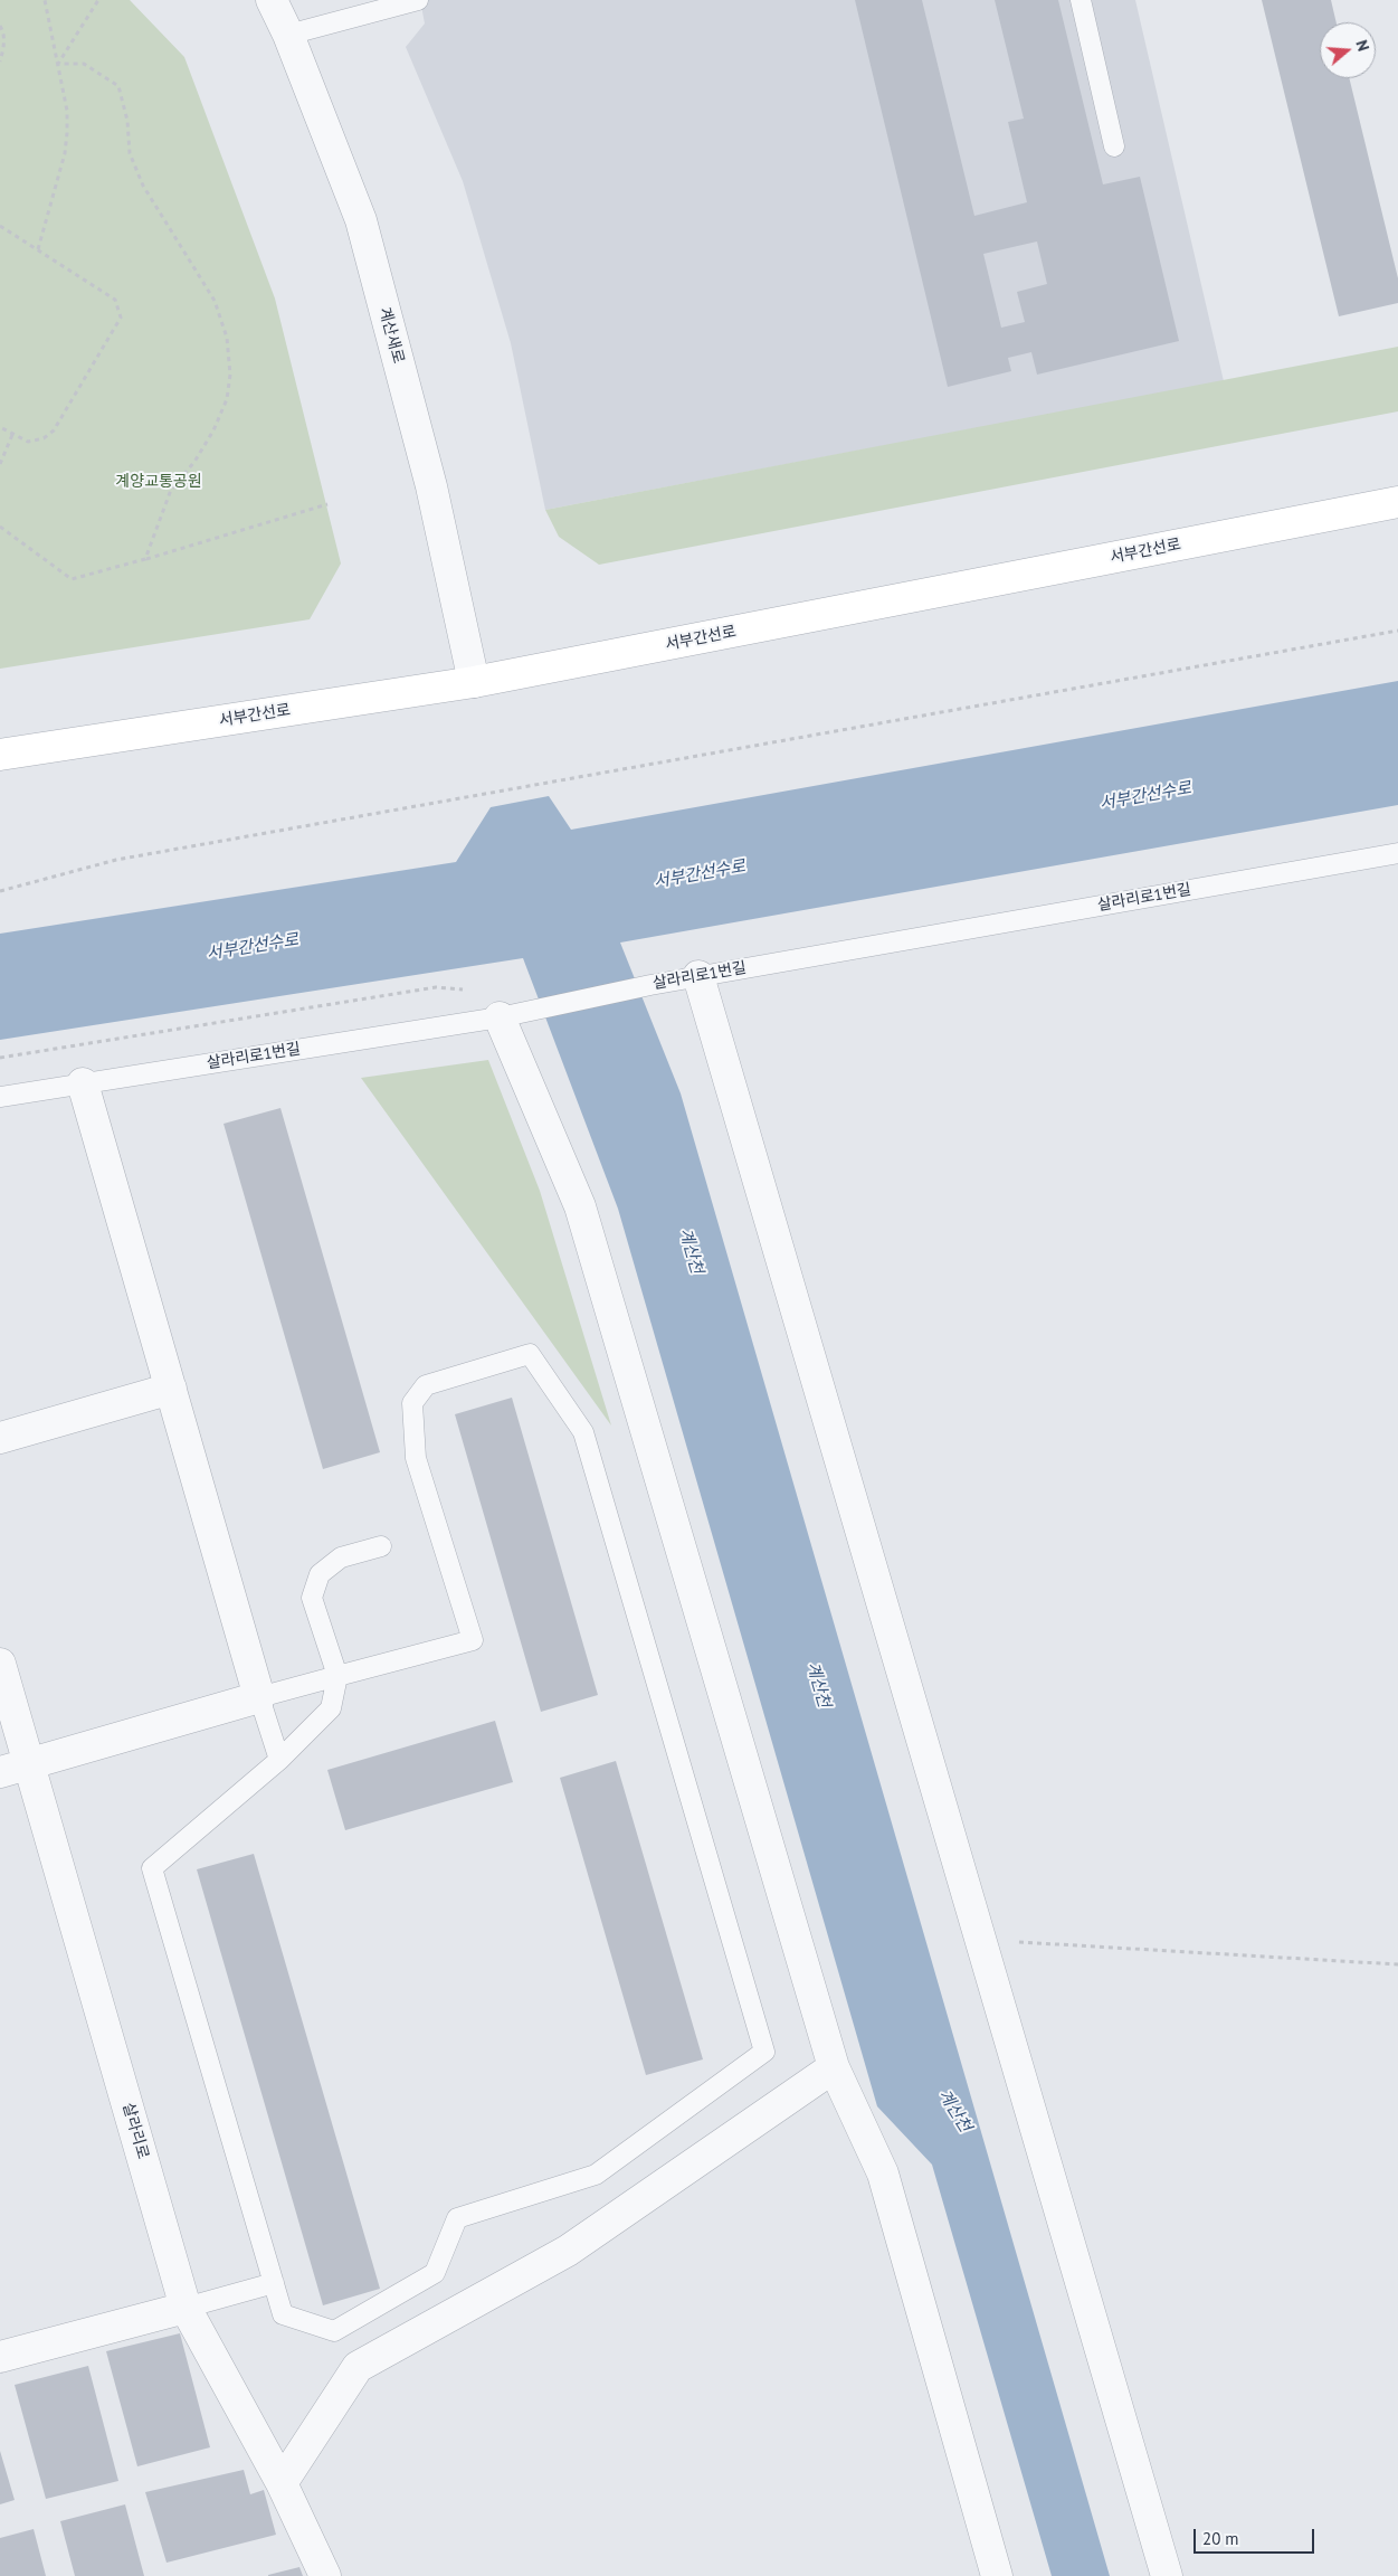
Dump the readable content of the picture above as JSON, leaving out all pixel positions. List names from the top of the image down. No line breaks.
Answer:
{"streets":{"main road":["서부간선로"],"street":["계산새로","살라리로"],"lane":["살라리로1번길"]},"crossings":[["계산새로","서부간선로"]],"water":["서부간선수로","계산천"],"parks":["계양교통공원"],"scale_bar":"20 m","north":"right"}
